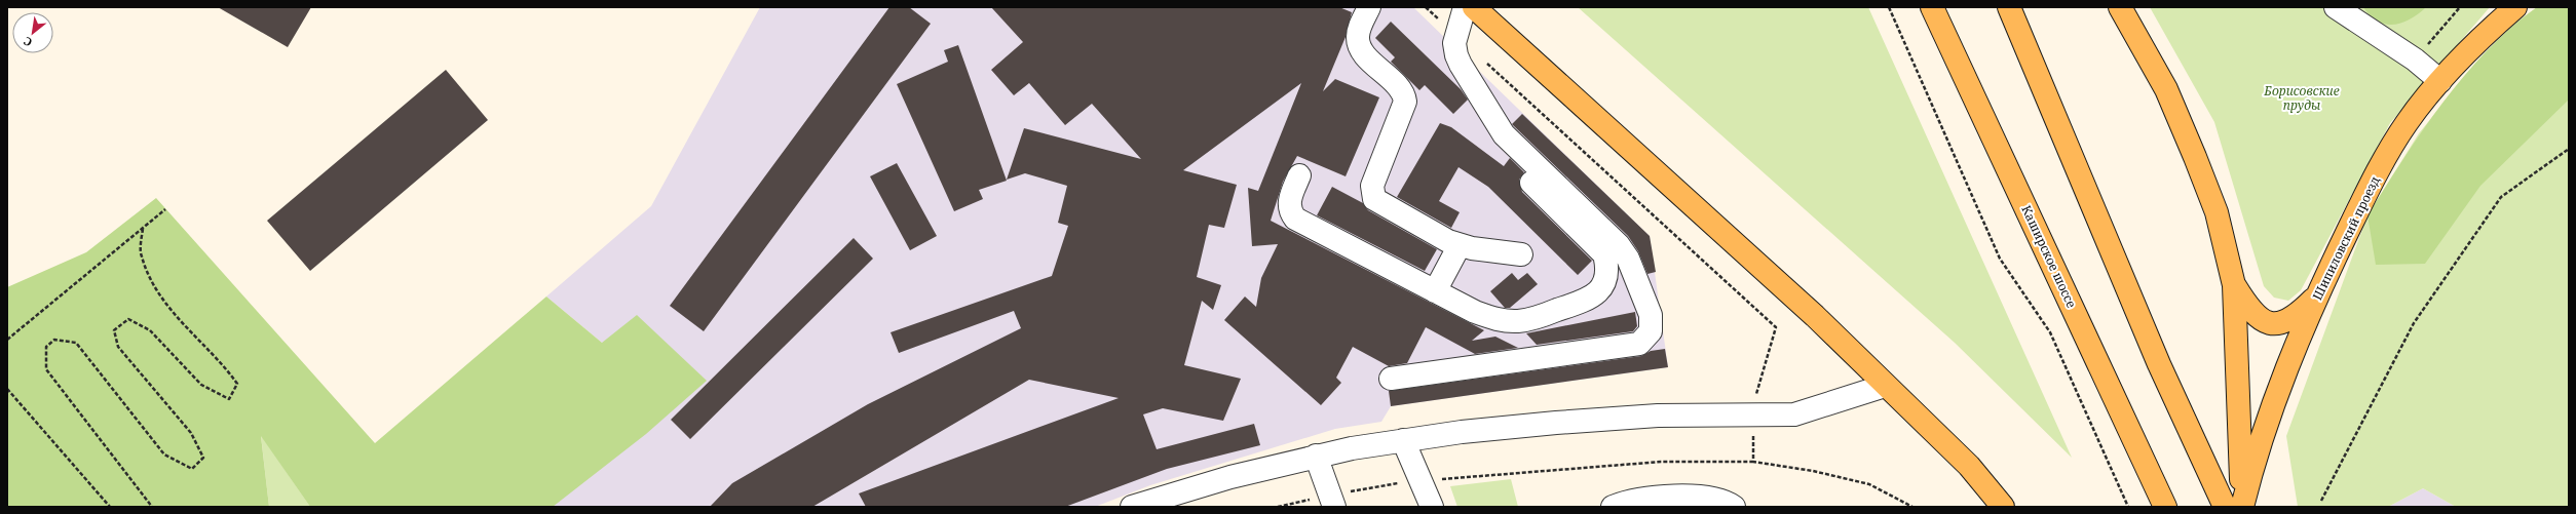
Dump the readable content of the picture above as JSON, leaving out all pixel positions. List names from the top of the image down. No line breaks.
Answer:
{"streets":{"main road":["Шипиловский проезд","Каширское шоссе"]},"parks":["Борисовские пруды"],"north":"bottom left"}
